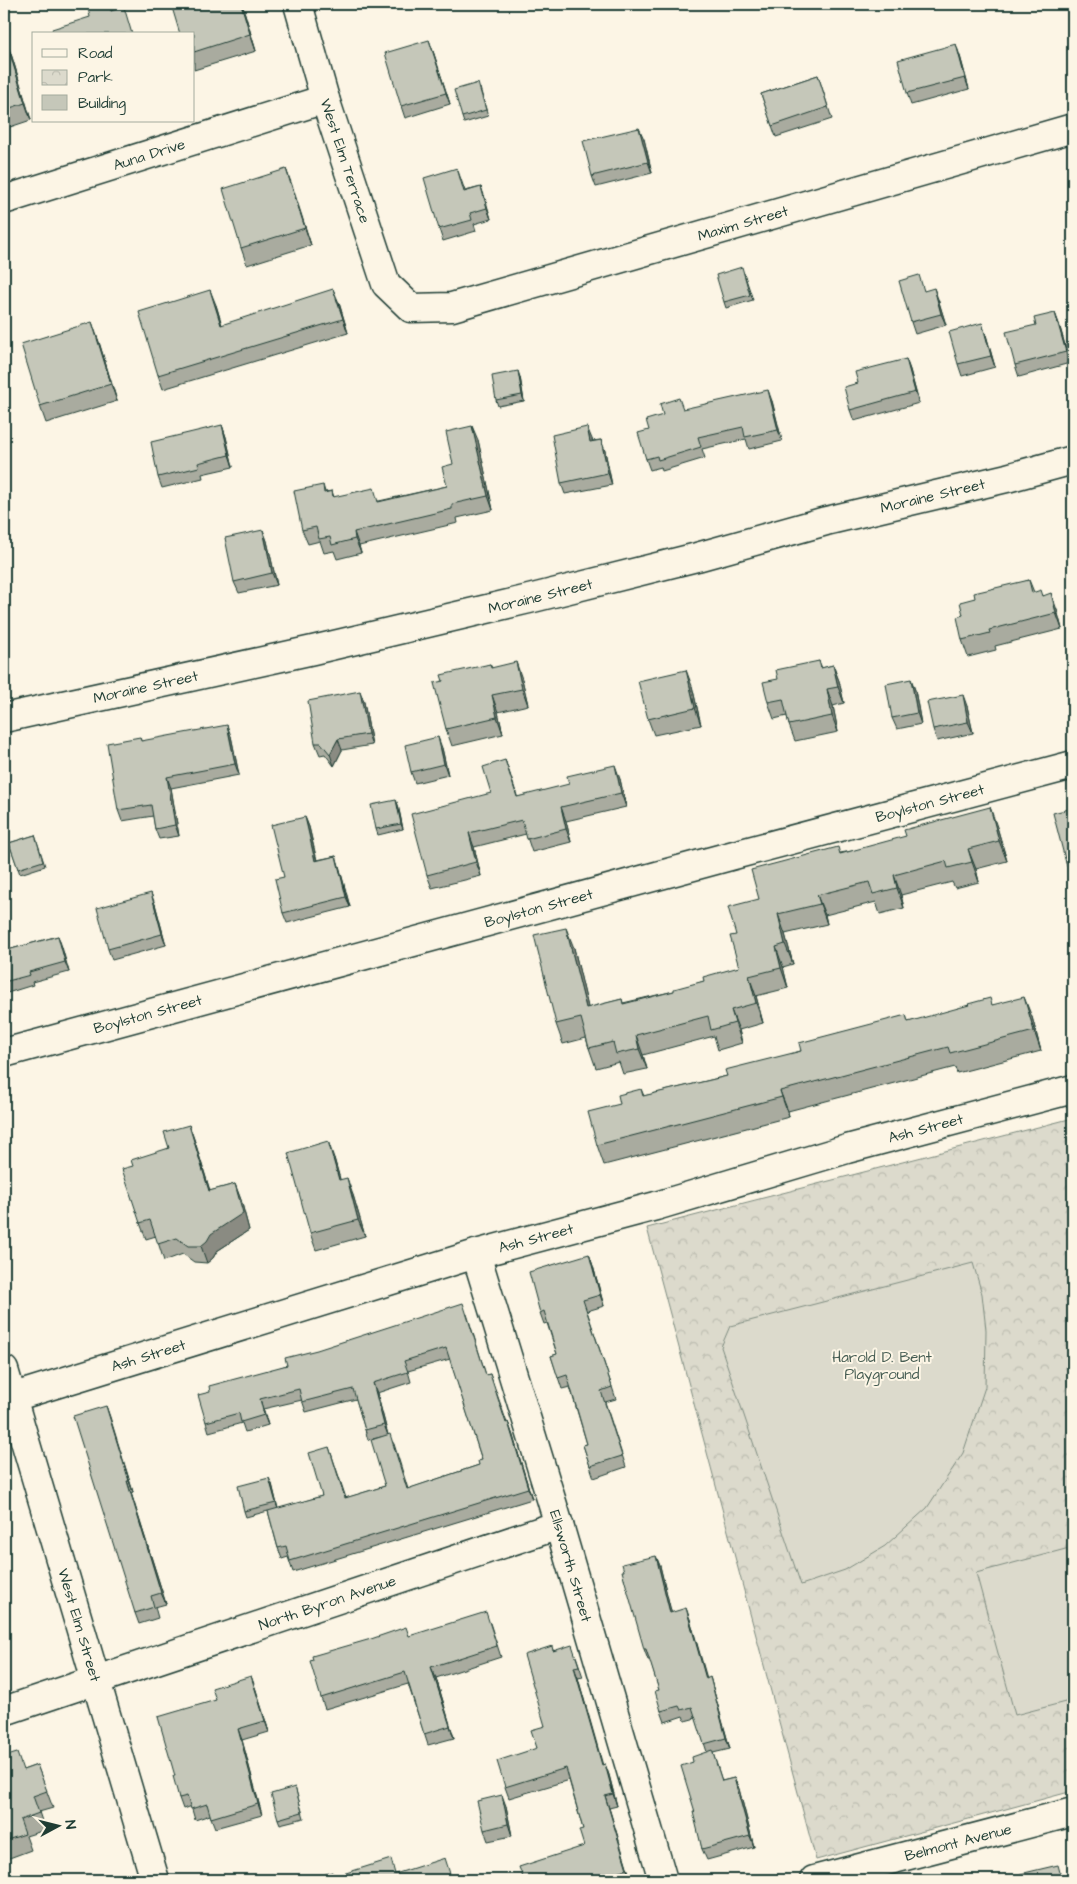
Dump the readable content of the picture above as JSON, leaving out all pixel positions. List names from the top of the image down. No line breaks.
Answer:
{"streets":{"street":["Auna Drive","West Elm Terrace","Maxim Street","Moraine Street","Boylston Street","Ash Street","Ellsworth Street","North Byron Avenue","West Elm Street","Belmont Avenue"]},"crossings":[["Auna Drive","West Elm Terrace"],["West Elm Terrace","Maxim Street"],["Ash Street","Ellsworth Street"],["Ash Street","West Elm Street"],["Ellsworth Street","North Byron Avenue"],["North Byron Avenue","West Elm Street"]],"parks":["Harold D. Bent Playground"],"legend":["Road","Park","Building"],"north":"right"}
